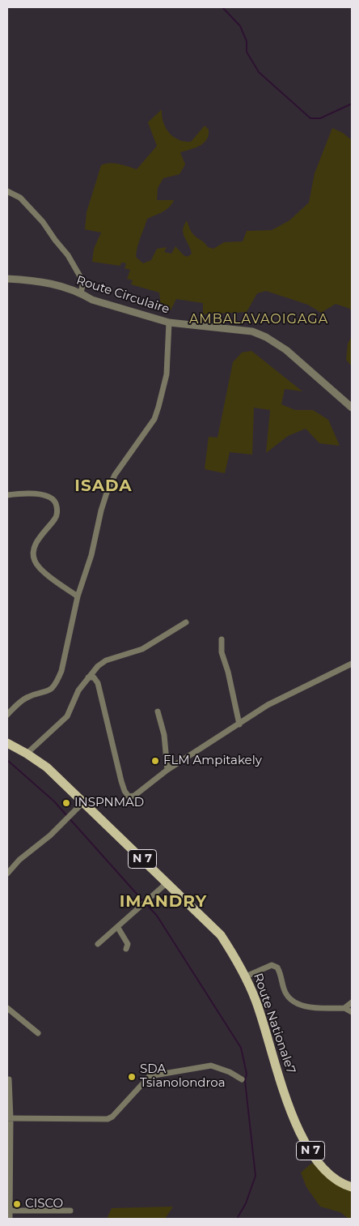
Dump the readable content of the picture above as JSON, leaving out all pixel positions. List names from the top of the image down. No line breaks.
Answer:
{"streets":{"main road":["N 7","Route Nationale7"],"street":["Route Circulaire"]},"crossings":[["N 7","Route Nationale7"]],"districts":["AMBALAVAOIGAGA","ISADA","IMANDRY"],"places":["FLM Ampitakely","INSPNMAD","SDA Tsianolondroa","CISCO"]}
